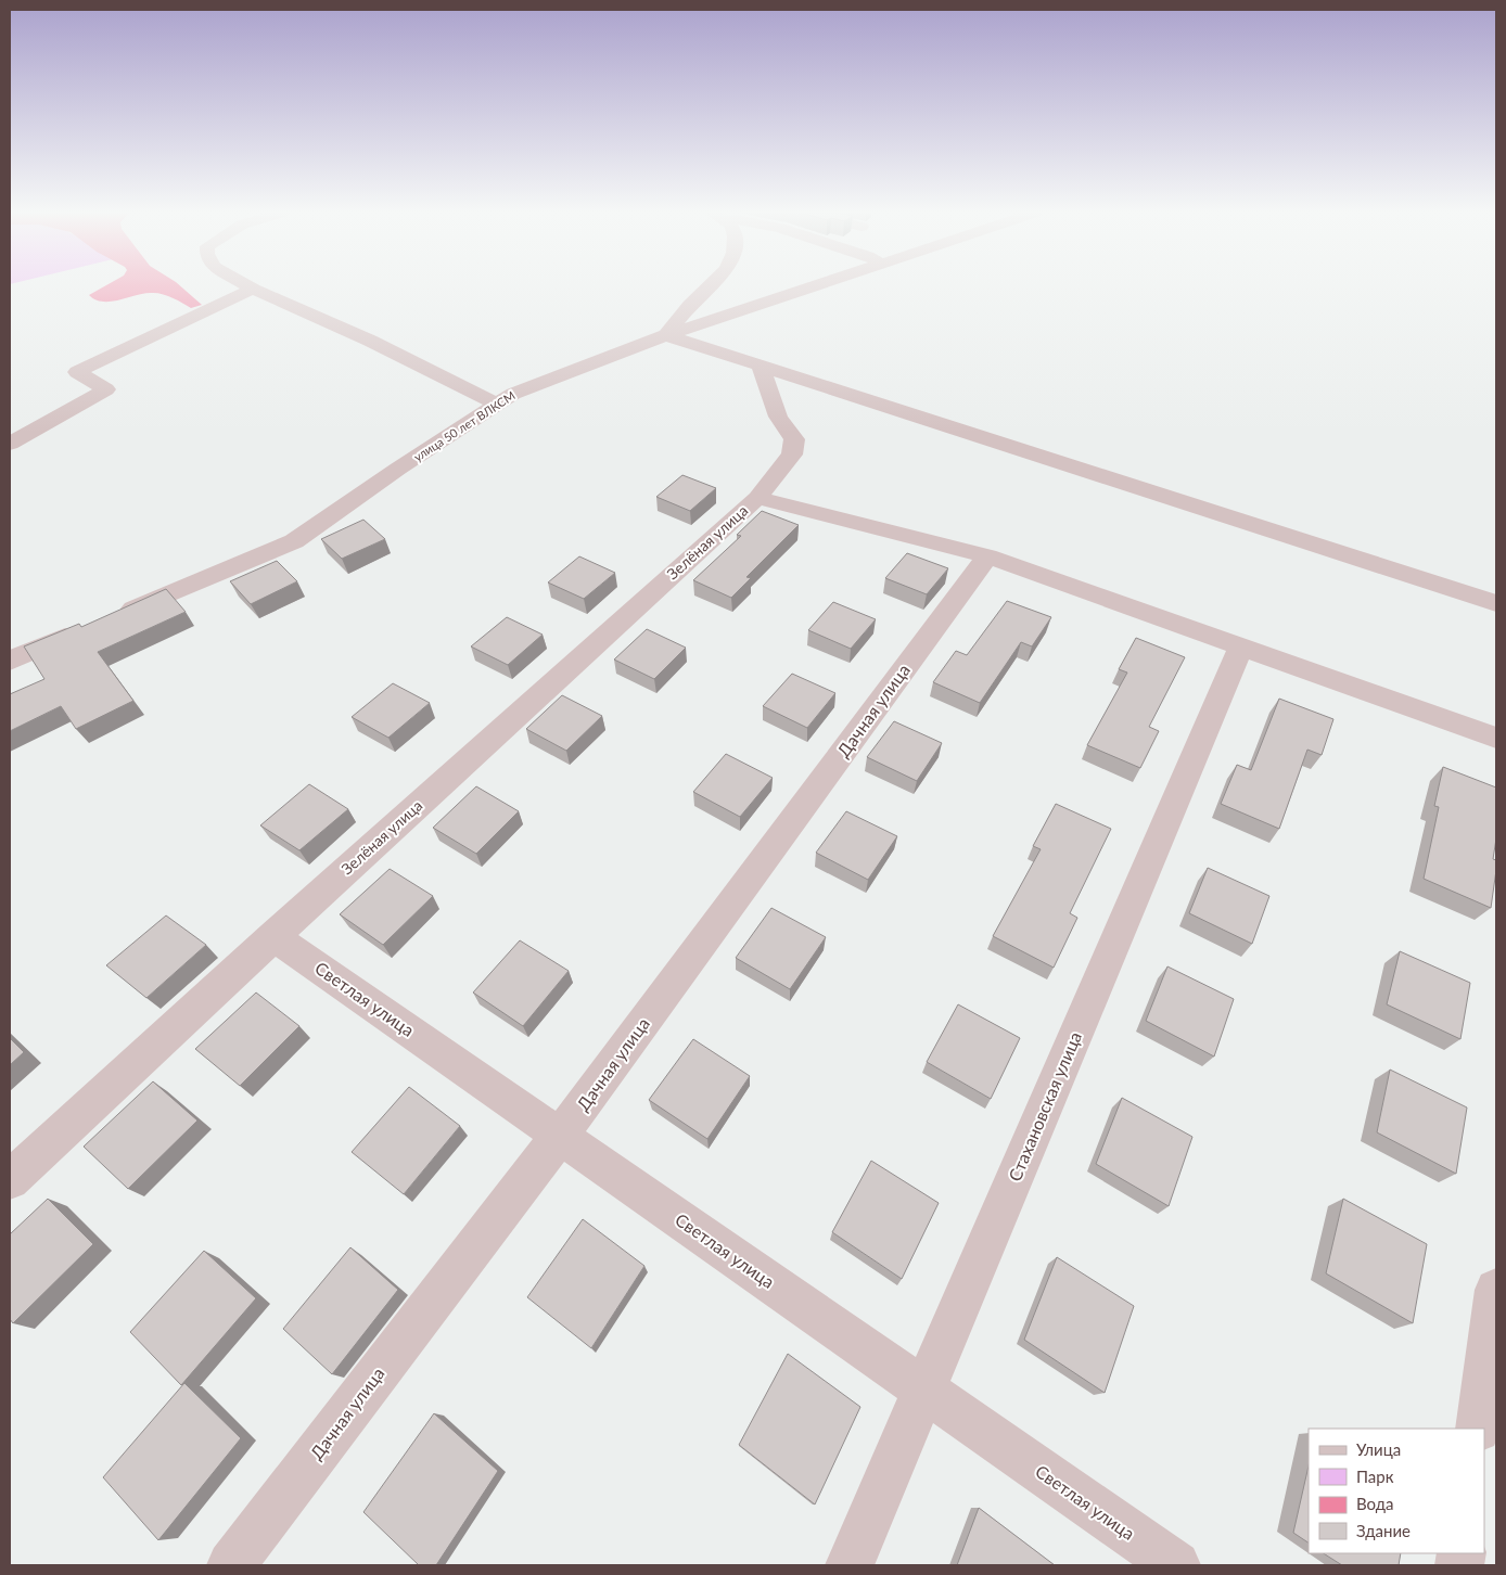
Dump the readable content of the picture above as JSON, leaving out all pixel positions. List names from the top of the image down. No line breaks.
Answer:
{"streets":{"street":["улица 50 лет ВЛКСМ","Зелёная улица","Дачная улица","Светлая улица","Стахановская улица"]},"crossings":[["Зелёная улица","Светлая улица"],["Дачная улица","Светлая улица"],["Светлая улица","Стахановская улица"]],"legend":["Улица","Парк","Вода","Здание"]}
